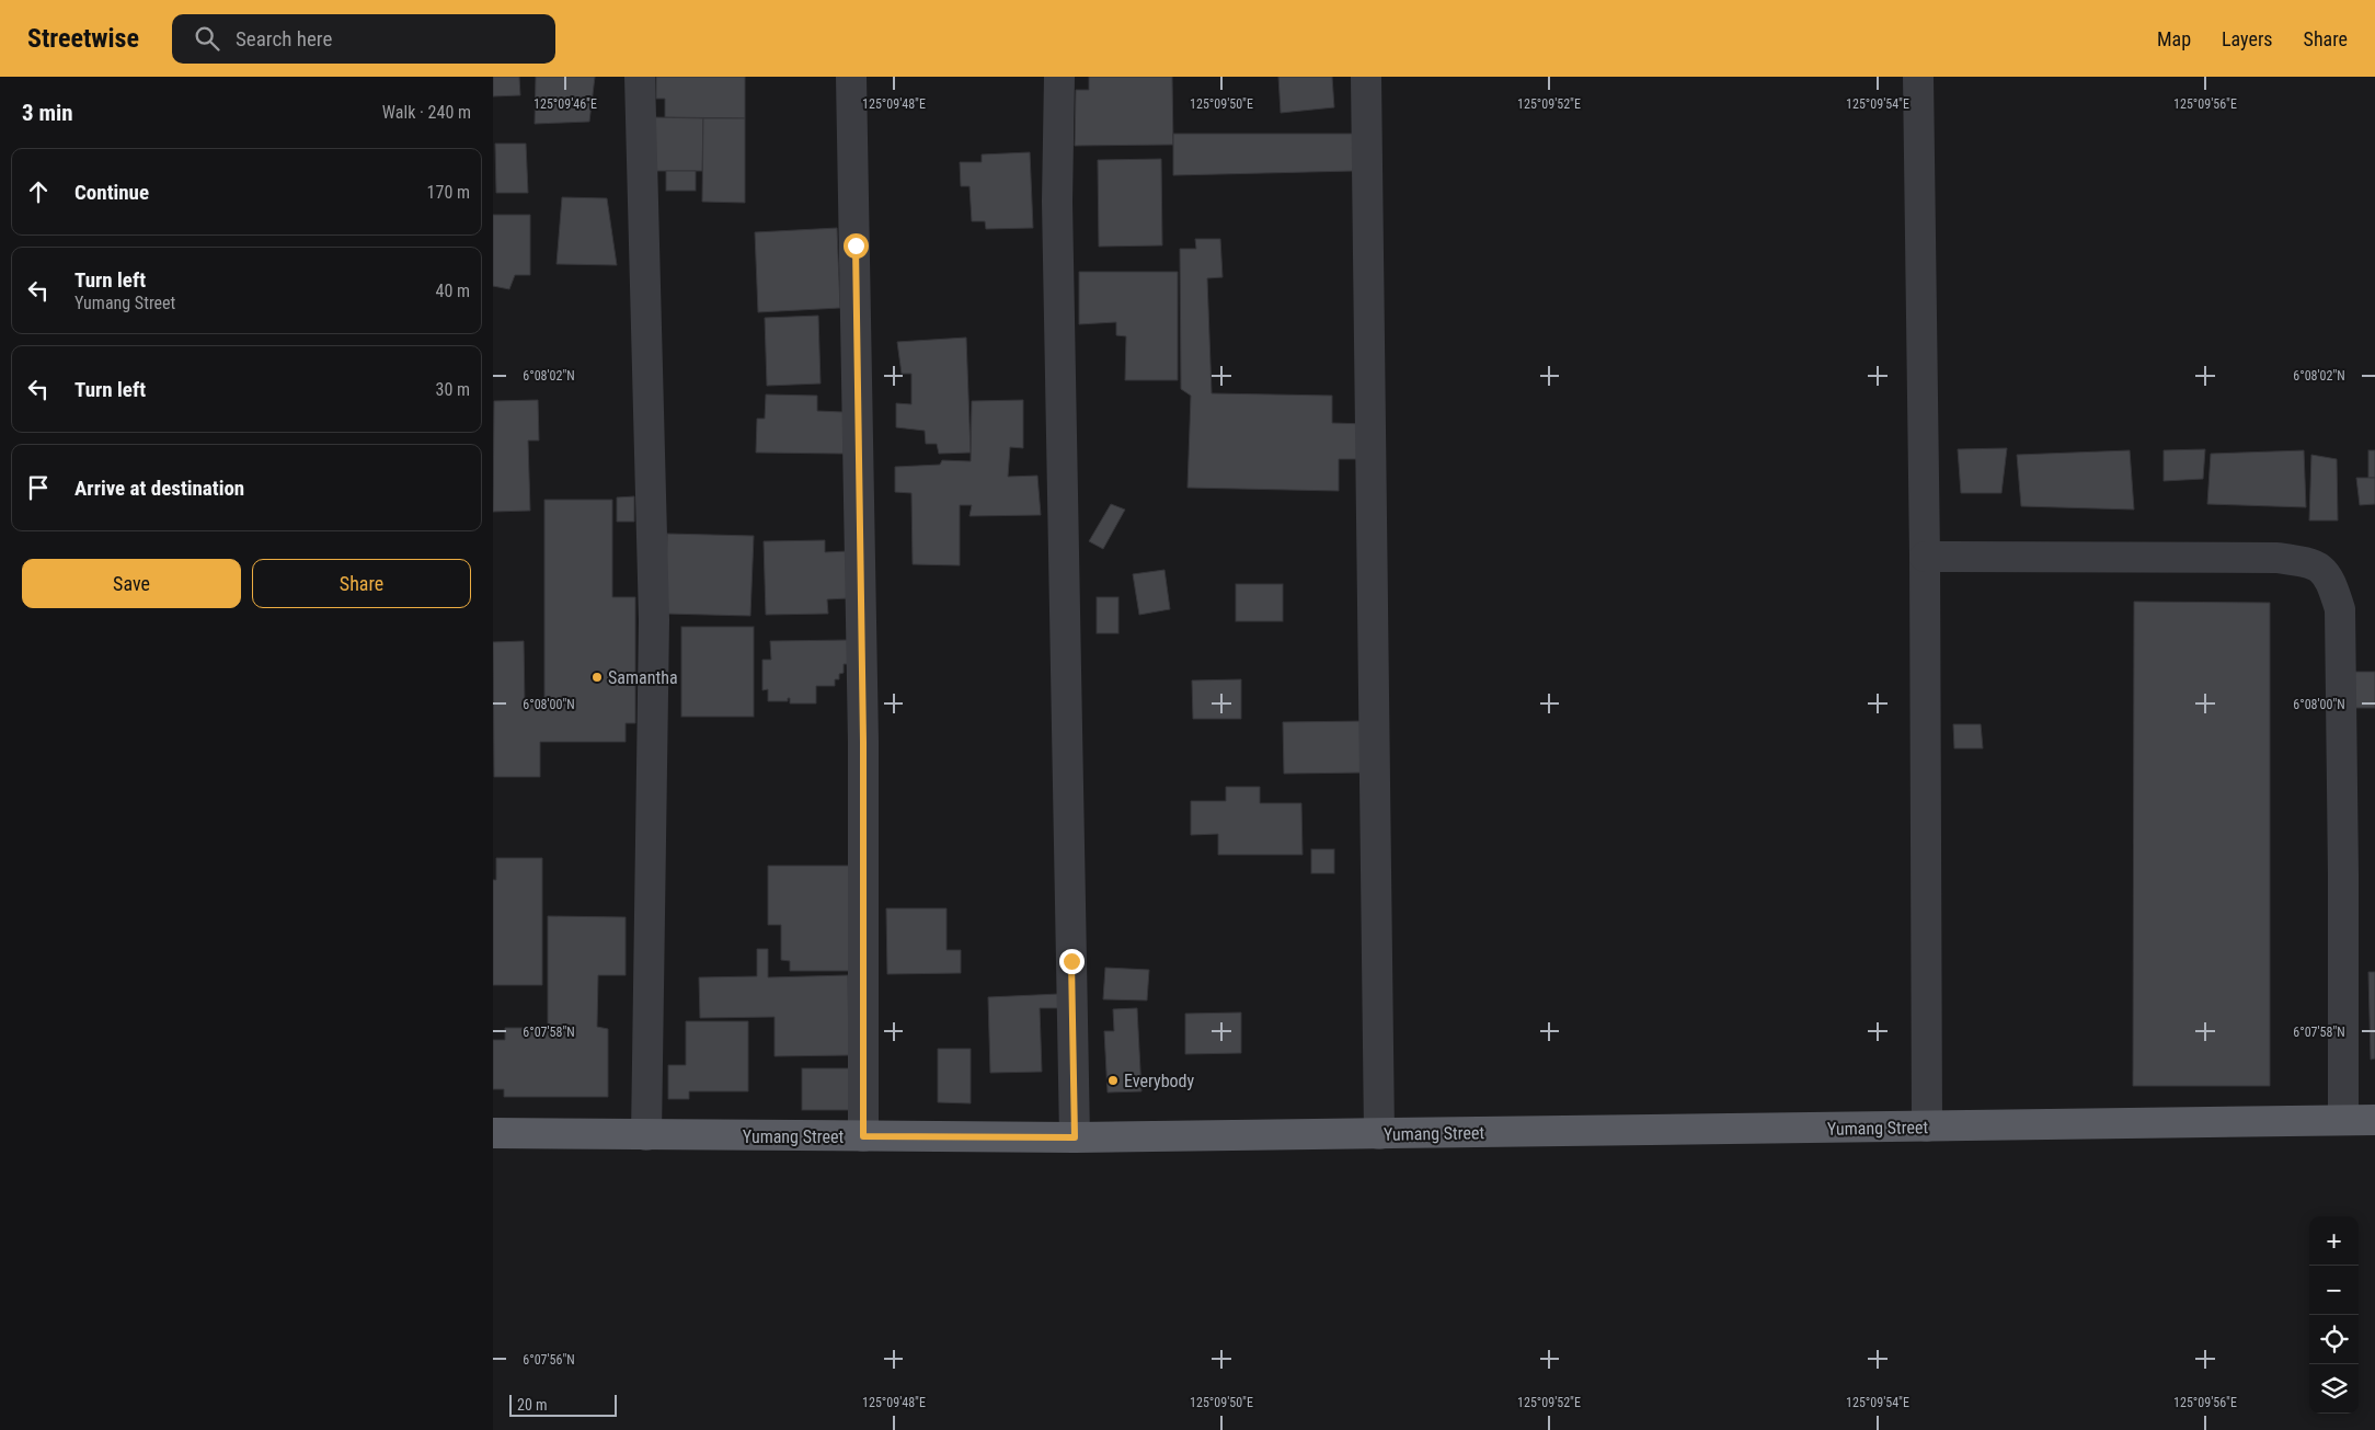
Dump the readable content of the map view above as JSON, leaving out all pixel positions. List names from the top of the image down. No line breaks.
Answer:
{"streets":{"main road":["Yumang Street"]},"places":["Samantha","Everybody"],"scale_bar":"20 m","page":{"header":"Streetwise","search":"Search here","nav":["Map","Layers","Share"],"heading":["3 min","Walk · 240 m"],"list":[["Continue","170 m"],["Turn left","Yumang Street","40 m"],["Turn left","30 m"],"Arrive at destination"],"buttons":["Save","Share"],"map_buttons":["+","−"],"scale":"20 m"},"coordinates":["125°09'46\"E","125°09'48\"E","125°09'50\"E","125°09'52\"E","125°09'54\"E","125°09'56\"E","6°08'02\"N","6°08'00\"N","6°07'58\"N","6°07'56\"N"]}
